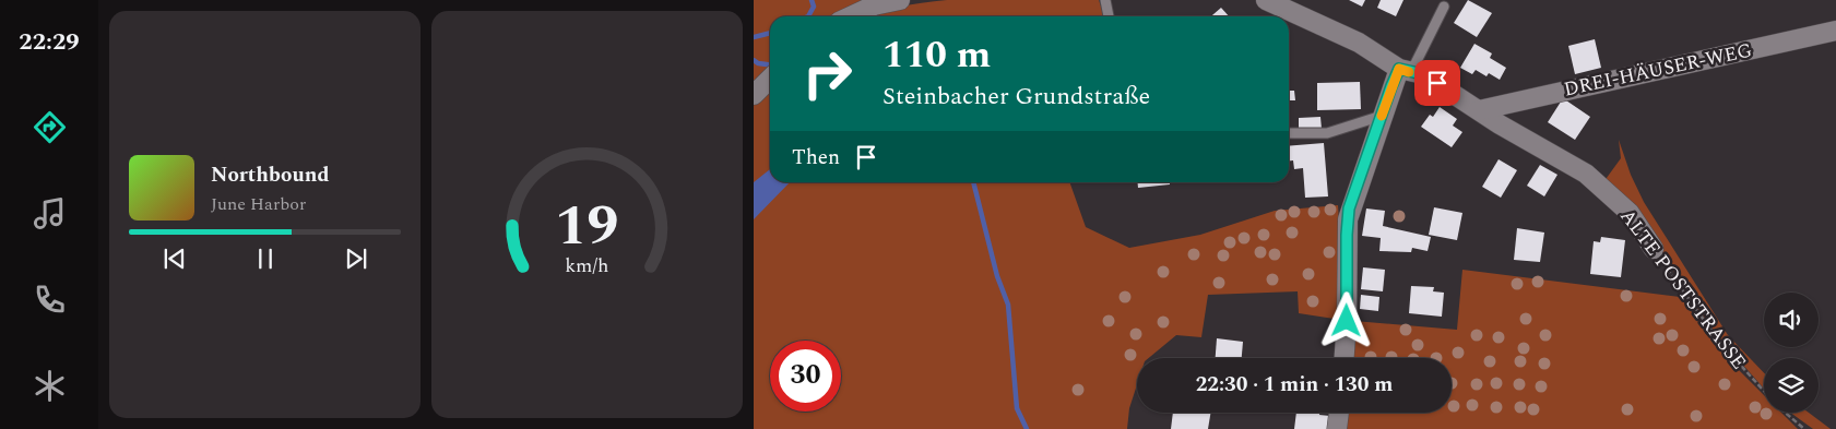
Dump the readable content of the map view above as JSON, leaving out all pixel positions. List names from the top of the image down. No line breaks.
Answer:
{"streets":{"street":["DREI-HÄUSER-WEG","ALTE POSTSTRASSE"]},"crossings":[["DREI-HÄUSER-WEG","ALTE POSTSTRASSE"]],"page":{"tabs":"22:29","turn":["110 m","Steinbacher Grundstraße"],"then":"Then","song":["Northbound","June Harbor"],"limit":"30","trip":"22:30 · 1 min · 130 m","gauge":["19","km/h"]}}
